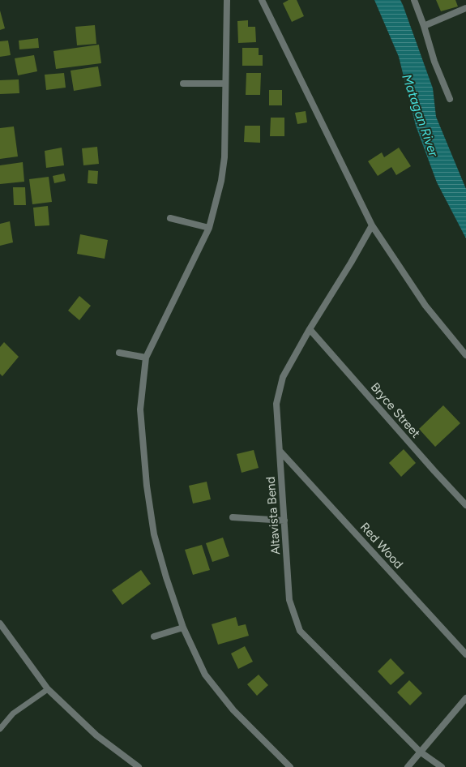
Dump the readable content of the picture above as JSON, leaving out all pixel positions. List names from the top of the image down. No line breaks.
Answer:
{"streets":{"street":["Bryce Street","Altavista Bend","Red Wood"]},"crossings":[["Bryce Street","Altavista Bend"],["Altavista Bend","Red Wood"]],"water":["Matagan River"]}
